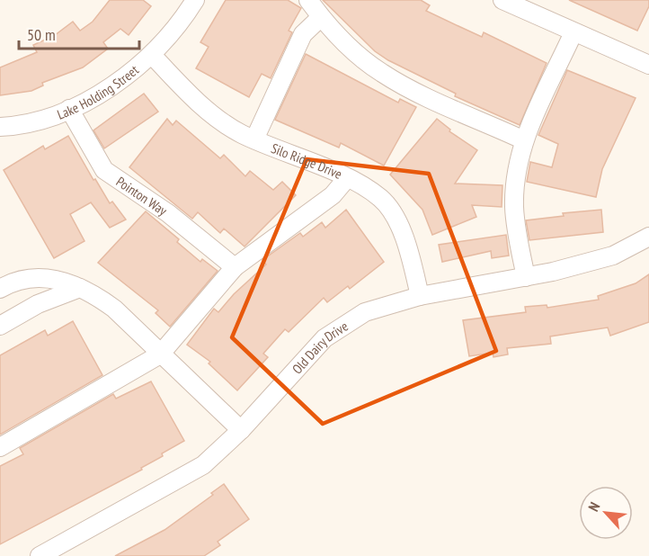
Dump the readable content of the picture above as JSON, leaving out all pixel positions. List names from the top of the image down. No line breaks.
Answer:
{"streets":{"street":["Lake Holding Street","Silo Ridge Drive","Pointon Way","Old Dairy Drive"]},"crossings":[["Lake Holding Street","Silo Ridge Drive"],["Lake Holding Street","Pointon Way"],["Silo Ridge Drive","Old Dairy Drive"]],"scale_bar":"50 m","north":"top left"}
